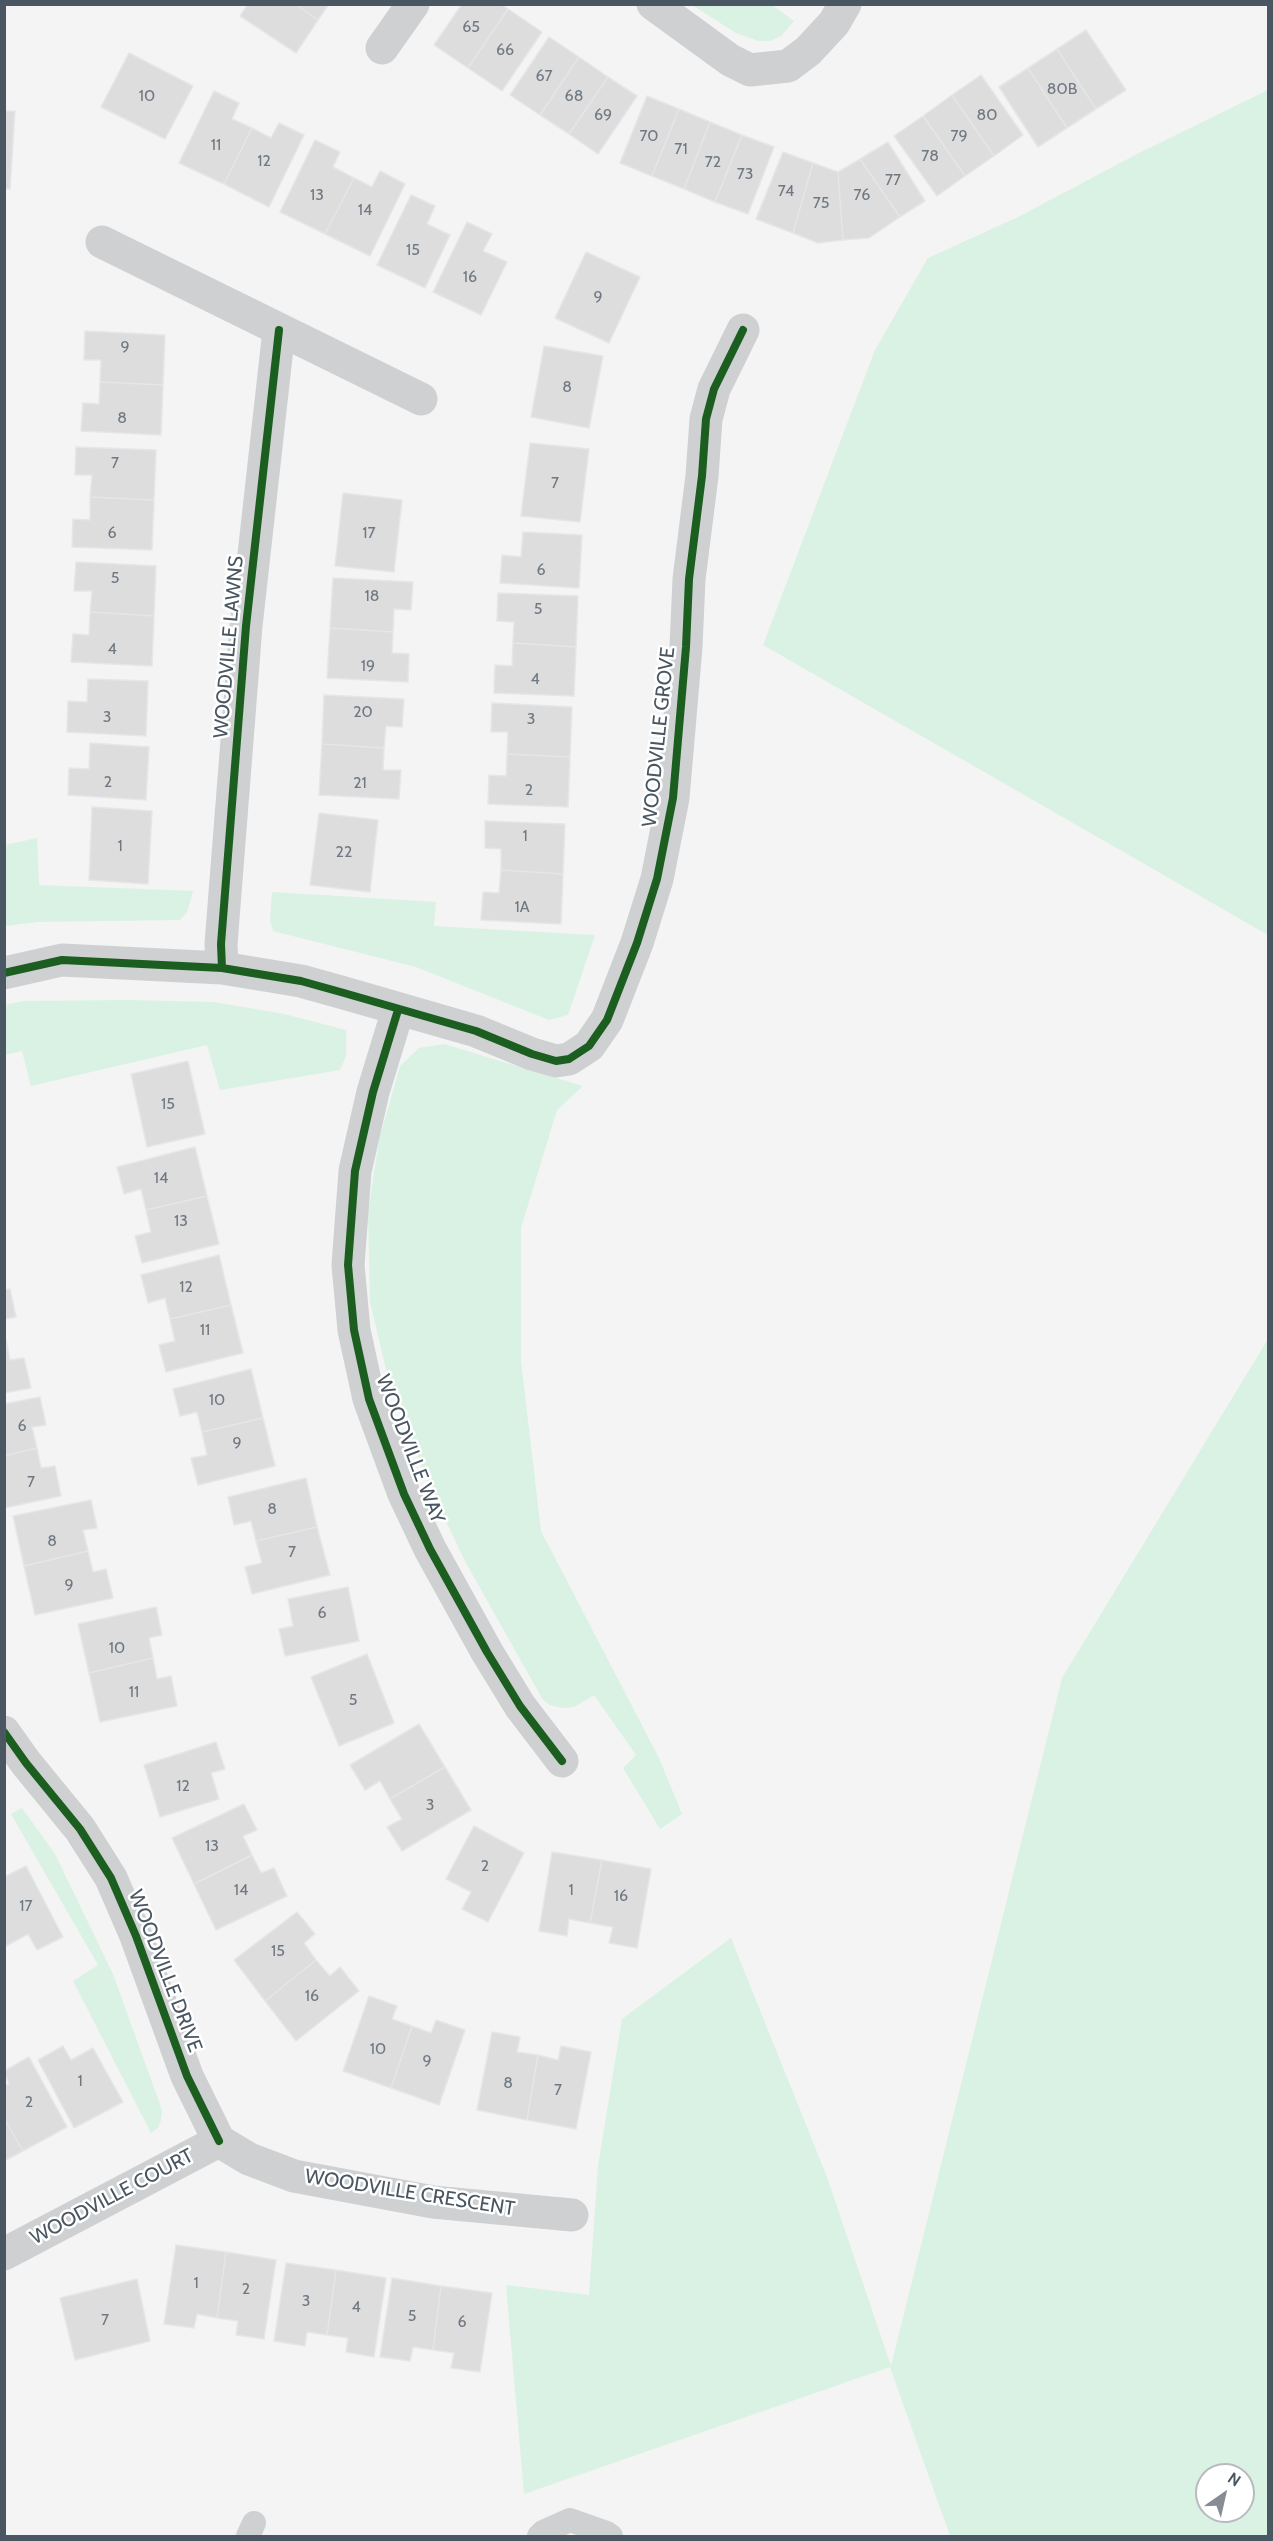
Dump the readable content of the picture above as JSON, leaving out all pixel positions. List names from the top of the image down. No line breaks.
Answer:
{"streets":{"street":["WOODVILLE LAWNS","WOODVILLE GROVE","WOODVILLE WAY","WOODVILLE DRIVE","WOODVILLE CRESCENT","WOODVILLE COURT"]},"crossings":[["WOODVILLE LAWNS","WOODVILLE GROVE"],["WOODVILLE GROVE","WOODVILLE WAY"],["WOODVILLE DRIVE","WOODVILLE CRESCENT"],["WOODVILLE DRIVE","WOODVILLE COURT"],["WOODVILLE CRESCENT","WOODVILLE COURT"]],"house_numbers":["65","66","67","80B","10","68","69","80","70","79","11","71","78","12","72","73","77","74","13","76","75","14","15","16","9","9","8","8","7","7","6","17","6","5","18","5","4","19","4","20","3","3","2","21","2","1","1","22","1A","15","14","13","12","11","10","6","9","7","8","8","7","9","6","10","11","5","12","3","13","2","14","1","16","17","15","16","10","9","1","8","7","2","1","2","3","4","5","7","6"],"north":"top right"}
